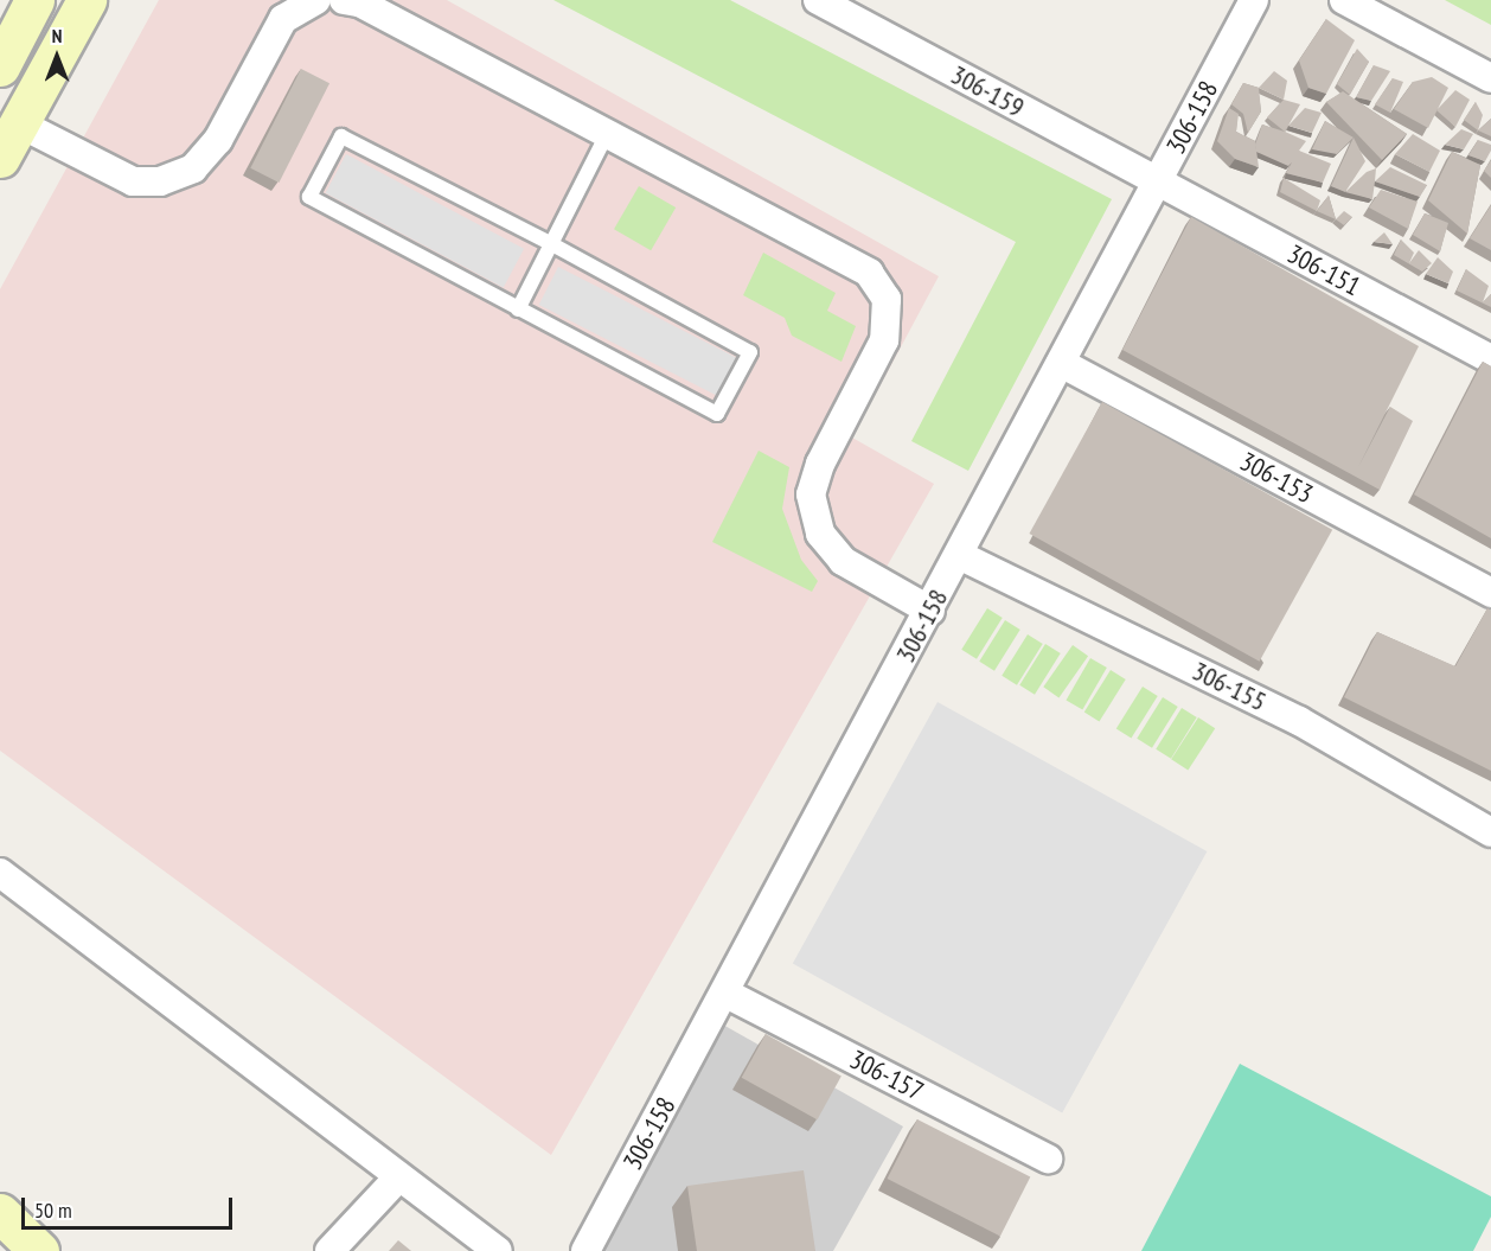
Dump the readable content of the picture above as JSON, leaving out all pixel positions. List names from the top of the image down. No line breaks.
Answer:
{"streets":{"street":["306-159","306-158","306-151","306-153","306-155","306-157"]},"crossings":[["306-159","306-158"],["306-159","306-151"],["306-158","306-151"],["306-158","306-153"],["306-158","306-155"],["306-158","306-157"]],"scale_bar":"50 m","north":"top"}
